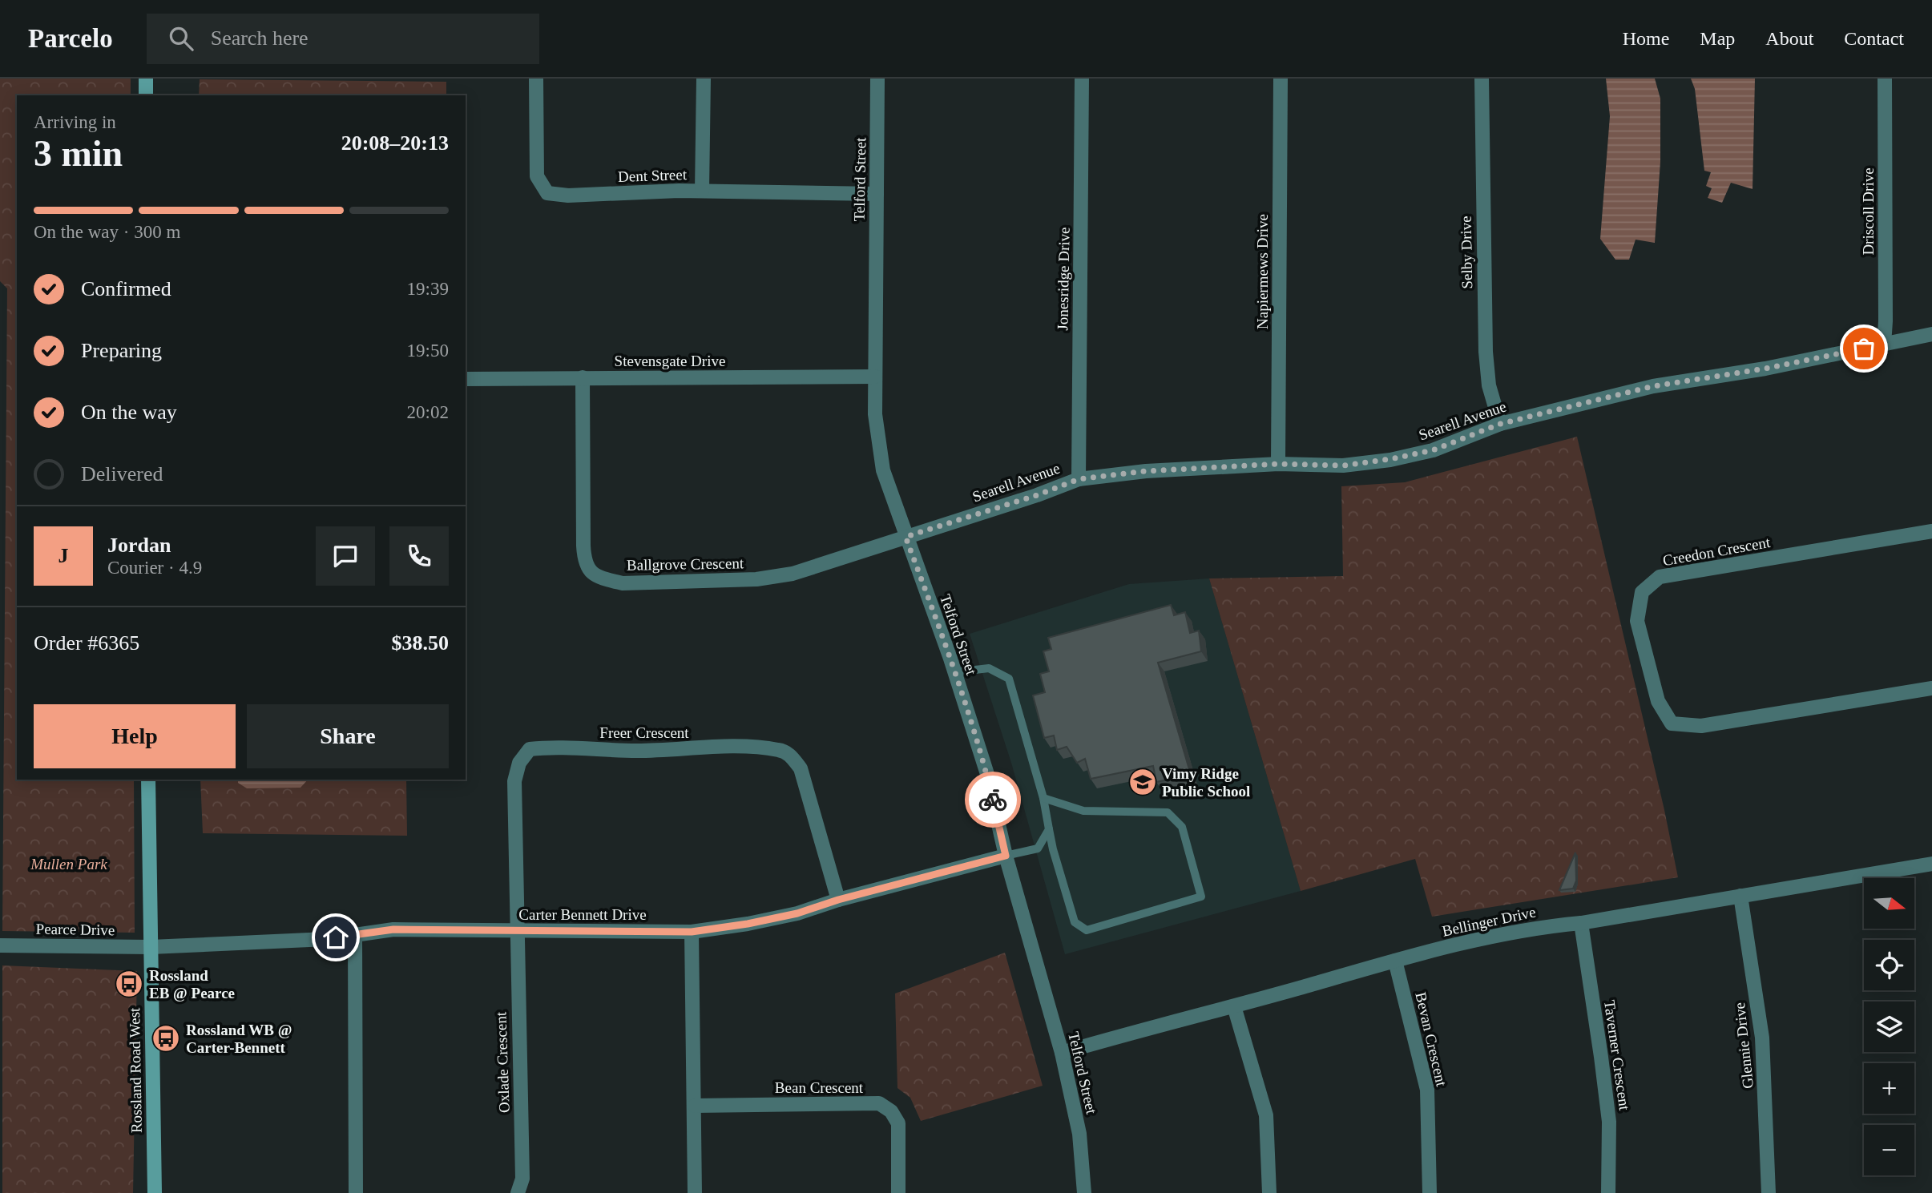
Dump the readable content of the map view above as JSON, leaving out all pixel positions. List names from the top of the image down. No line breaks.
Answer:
{"streets":{"main road":["Rossland Road West"],"street":["Dent Street","Telford Street","Driscoll Drive","Selby Drive","Napiermews Drive","Jonesridge Drive","Stevensgate Drive","Searell Avenue","Creedon Crescent","Ballgrove Crescent","Freer Crescent","Carter Bennett Drive","Bellinger Drive","Pearce Drive","Bevan Crescent","Glennie Drive","Taverner Crescent","Oxlade Crescent","Bean Crescent"]},"crossings":[["Dent Street","Telford Street"],["Telford Street","Stevensgate Drive"],["Telford Street","Searell Avenue"],["Telford Street","Ballgrove Crescent"],["Telford Street","Carter Bennett Drive"],["Telford Street","Bellinger Drive"],["Driscoll Drive","Searell Avenue"],["Selby Drive","Searell Avenue"],["Napiermews Drive","Searell Avenue"],["Jonesridge Drive","Searell Avenue"],["Stevensgate Drive","Ballgrove Crescent"],["Searell Avenue","Ballgrove Crescent"],["Freer Crescent","Carter Bennett Drive"],["Freer Crescent","Oxlade Crescent"],["Carter Bennett Drive","Pearce Drive"],["Carter Bennett Drive","Oxlade Crescent"],["Carter Bennett Drive","Rossland Road West"],["Bellinger Drive","Bevan Crescent"],["Bellinger Drive","Glennie Drive"],["Bellinger Drive","Taverner Crescent"],["Pearce Drive","Rossland Road West"]],"parks":["Mullen Park"],"places":{"school or university":["Vimy Ridge Public School"],"bus stop":["Rossland EB @ Pearce","Rossland WB @ Carter-Bennett"]},"north":"right","page":{"header":"Parcelo","search":"Search here","nav":["Home","Map","About","Contact"],"heading":["3 min","Arriving in","20:08–20:13"],"panel":["Jordan","Courier · 4.9","Order #6365","$38.50"],"bar":"On the way · 300 m","list":[["Confirmed","19:39"],["Preparing","19:50"],["On the way","20:02"],"Delivered"],"round":"J","buttons":["Help","Share"],"map_buttons":["+","−"]}}
